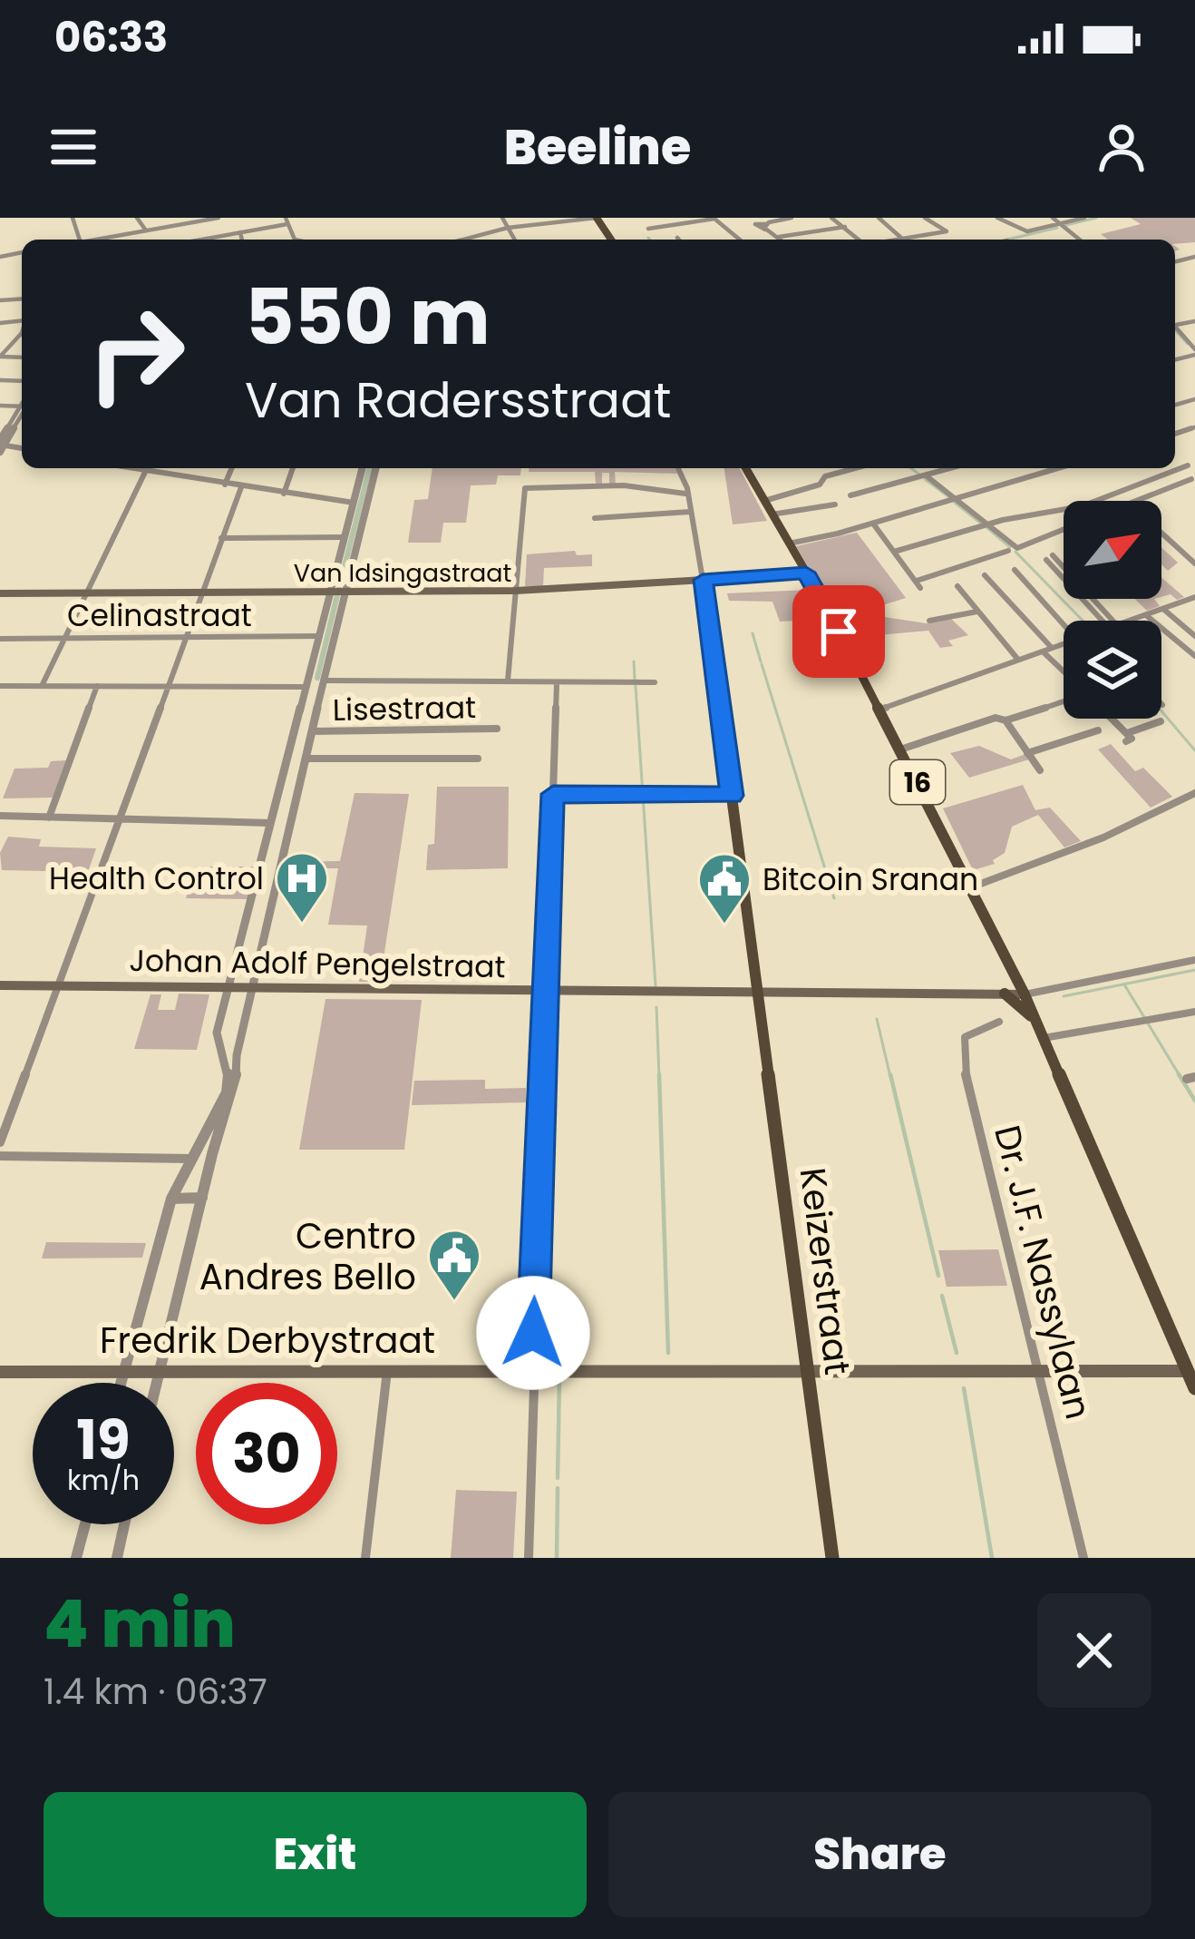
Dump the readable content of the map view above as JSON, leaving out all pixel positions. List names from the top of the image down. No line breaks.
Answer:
{"streets":{"main road":["Van Idsingastraat","16","Johan Adolf Pengelstraat","Keizerstraat","Fredrik Derbystraat"],"street":["Celinastraat","Lisestraat","Dr. J.F. Nassylaan"]},"crossings":[["Van Idsingastraat","16"],["Van Idsingastraat","Keizerstraat"],["16","Johan Adolf Pengelstraat"],["16","Fredrik Derbystraat"],["Johan Adolf Pengelstraat","Keizerstraat"],["Keizerstraat","Fredrik Derbystraat"],["Dr. J.F. Nassylaan","Fredrik Derbystraat"]],"places":{"hospital":["Health Control"],"public building":["Bitcoin Sranan","Centro Andres Bello"]},"north":"top right","page":{"status":"06:33","header":"Beeline","turn":["550 m","Van Radersstraat"],"speed":"19 km/h","limit":"30","heading":["4 min","1.4 km · 06:37"],"buttons":["Exit","Share"]}}
